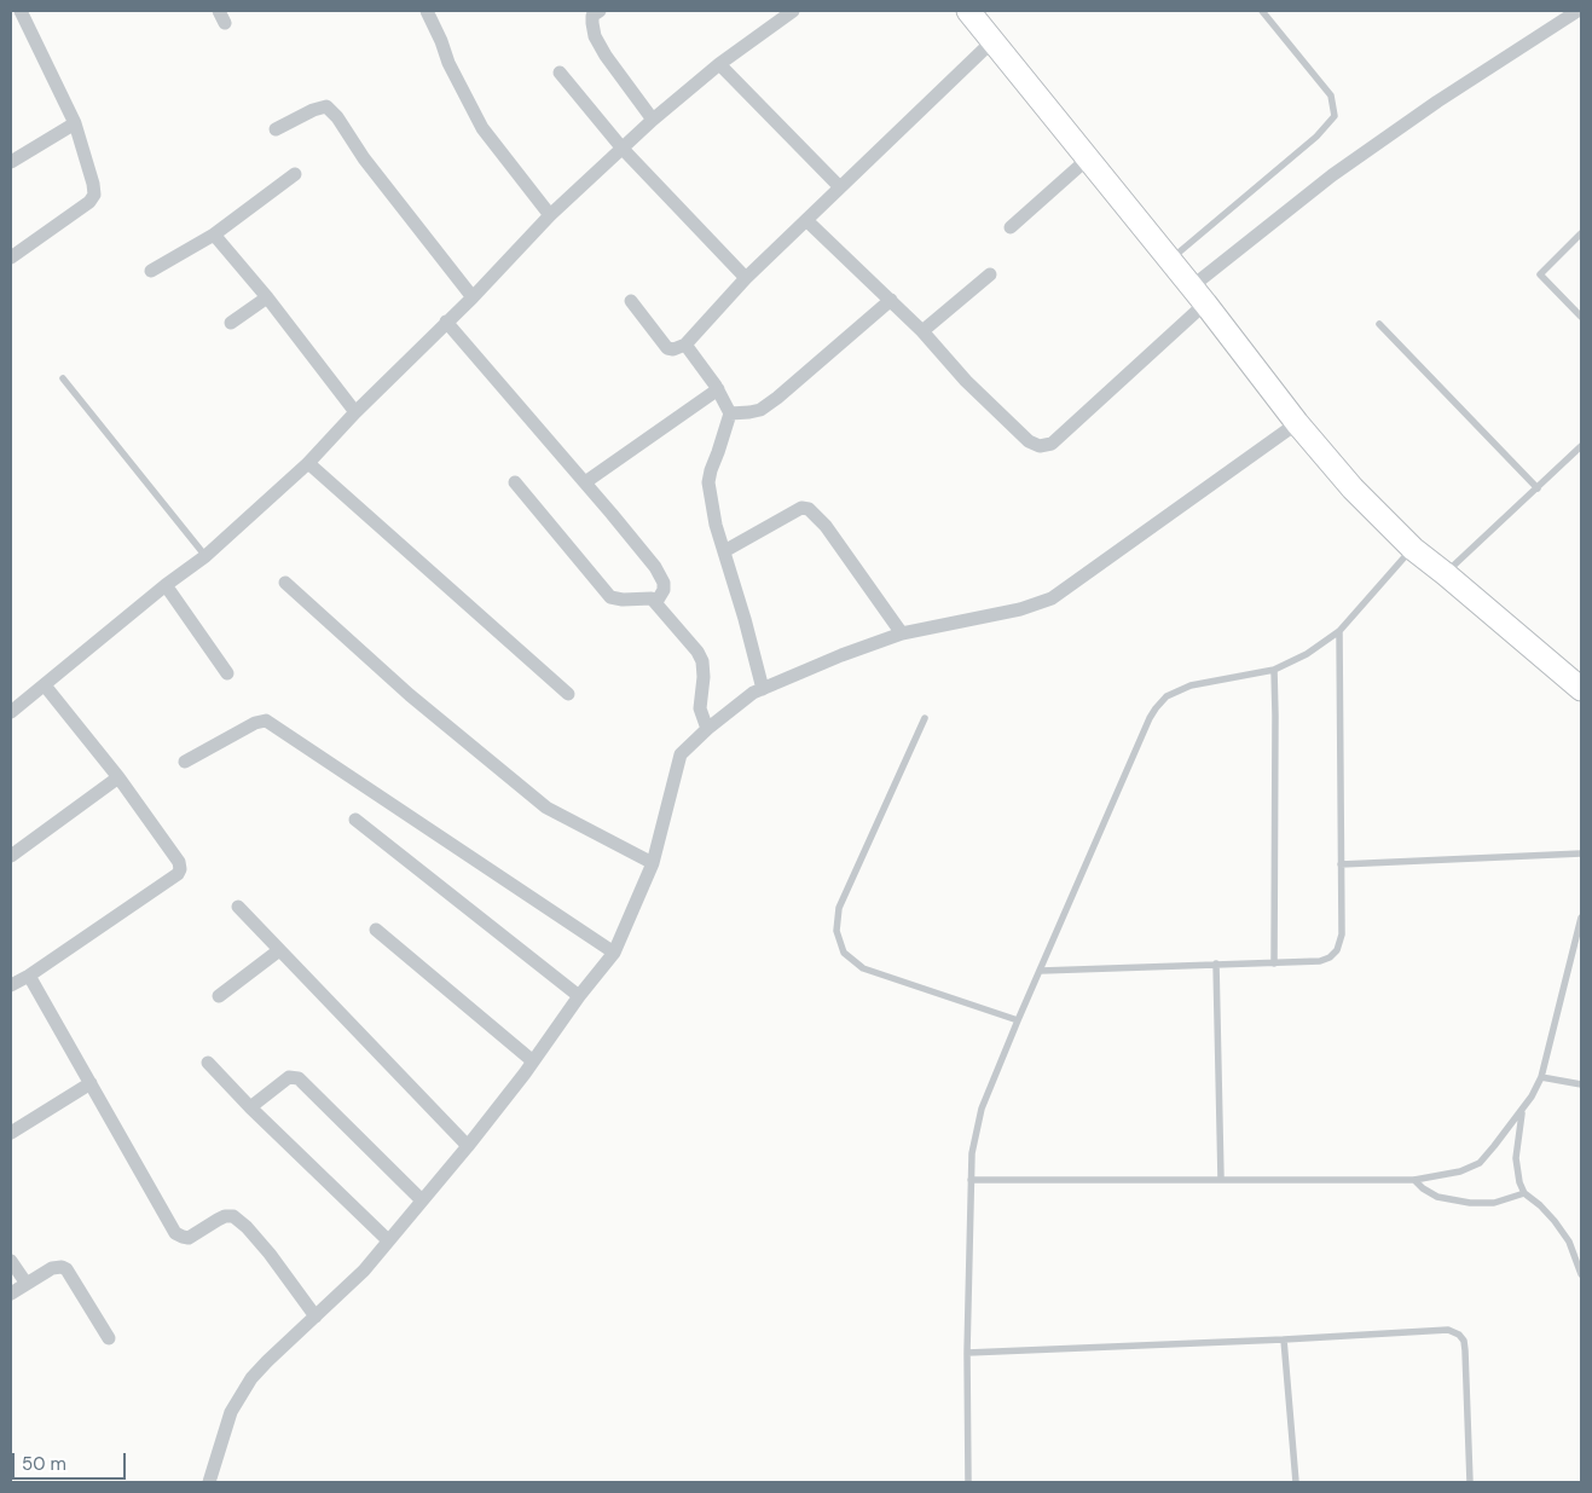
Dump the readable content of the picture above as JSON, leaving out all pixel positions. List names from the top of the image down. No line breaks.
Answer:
{"scale_bar":"50 m"}
